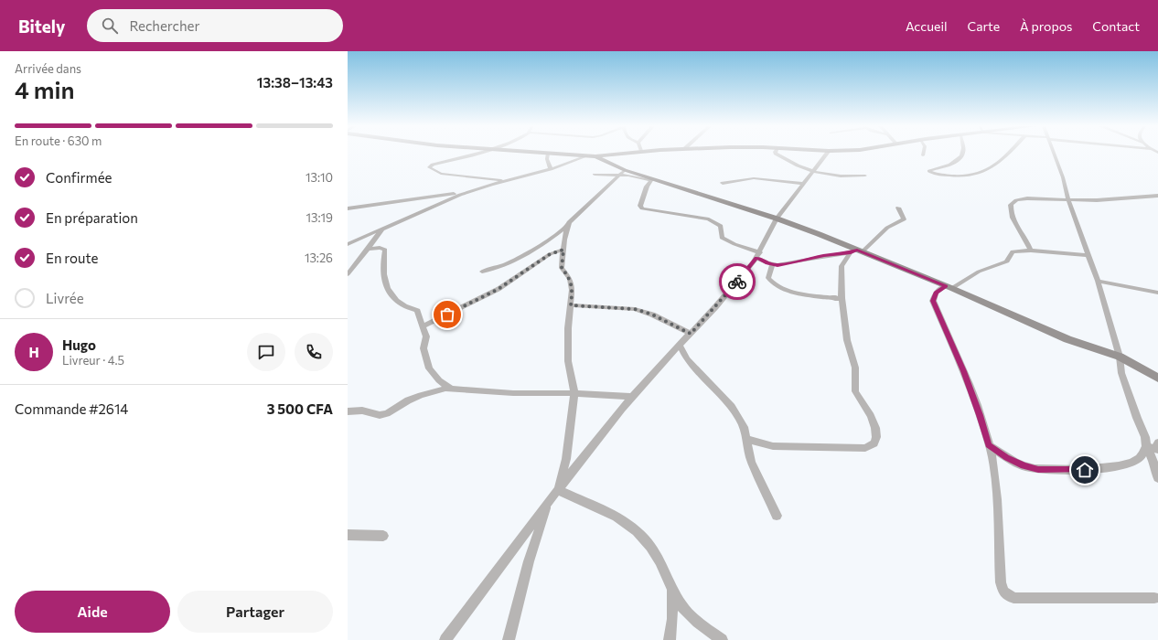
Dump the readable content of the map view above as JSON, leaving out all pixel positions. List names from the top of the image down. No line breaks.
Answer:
{"page":{"header":"Bitely","search":"Rechercher","nav":["Accueil","Carte","À propos","Contact"],"heading":["4 min","Arrivée dans","13:38–13:43"],"panel":["Hugo","Livreur · 4.5","Commande #2614","3 500 CFA"],"bar":"En route · 630 m","list":[["Confirmée","13:10"],["En préparation","13:19"],["En route","13:26"],"Livrée"],"round":"H","buttons":["Aide","Partager"]}}
